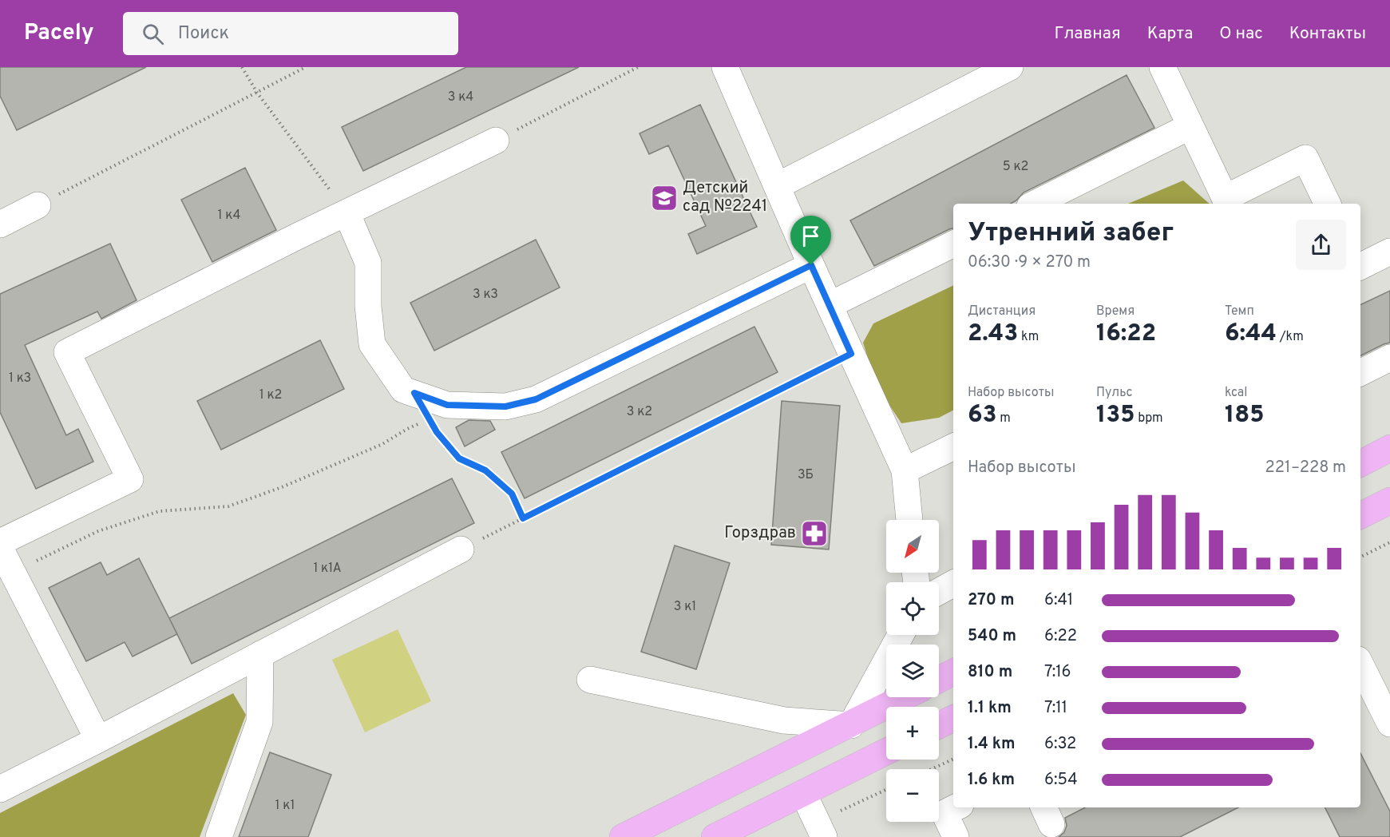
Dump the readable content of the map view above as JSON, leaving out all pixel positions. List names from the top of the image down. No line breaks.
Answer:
{"places":{"school or university":["Детский сад №2241"],"pharmacy":["Горздрав"]},"house_numbers":["3 к4","5 к2","1 к4","3 к3","1 к3","1 к2","3 к2","3Б","1 к1А","3 к1","1 к1"],"north":"bottom left","page":{"header":"Pacely","search":"Поиск","nav":["Главная","Карта","О нас","Контакты"],"heading":["Утренний забег","06:30 · 9 × 270 m"],"stats":[["Дистанция","2.43 km"],["Время","16:22"],["Темп","6:44 /km"],["Набор высоты","63 m"],["Пульс","135 bpm"],["kcal","185"]],"chart":["Набор высоты","221–228 m"],"map_buttons":["+","−"],"list":[{"name":"270 m","note":"6:41"},{"name":"540 m","note":"6:22"},{"name":"810 m","note":"7:16"},{"name":"1.1 km","note":"7:11"},{"name":"1.4 km","note":"6:32"},{"name":"1.6 km","note":"6:54"}]}}
